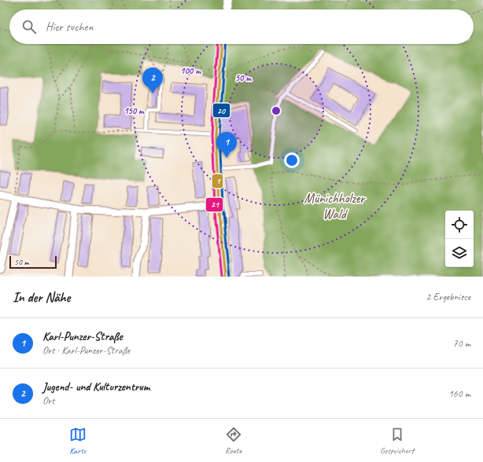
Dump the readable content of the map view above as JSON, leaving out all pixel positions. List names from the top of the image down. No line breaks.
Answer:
{"parks":["Münichholzer Wald"],"lines":["transit line 1","transit line 21","transit line 20"],"scale_bar":"50 m","page":{"search":"Hier suchen","pins":["2","1"],"scale":"50 m","heading":["In der Nähe","2 Ergebnisse"],"list":[{"mark":"1","name":"Karl-Punzer-Straße","note":"Ort · Karl-Punzer-Straße","value":"70 m"},{"mark":"2","name":"Jugend- und Kulturzentrum","note":"Ort","value":"160 m"}],"nav":["Karte","Route","Gespeichert"]},"rings":["100 m","50 m","150 m"]}
